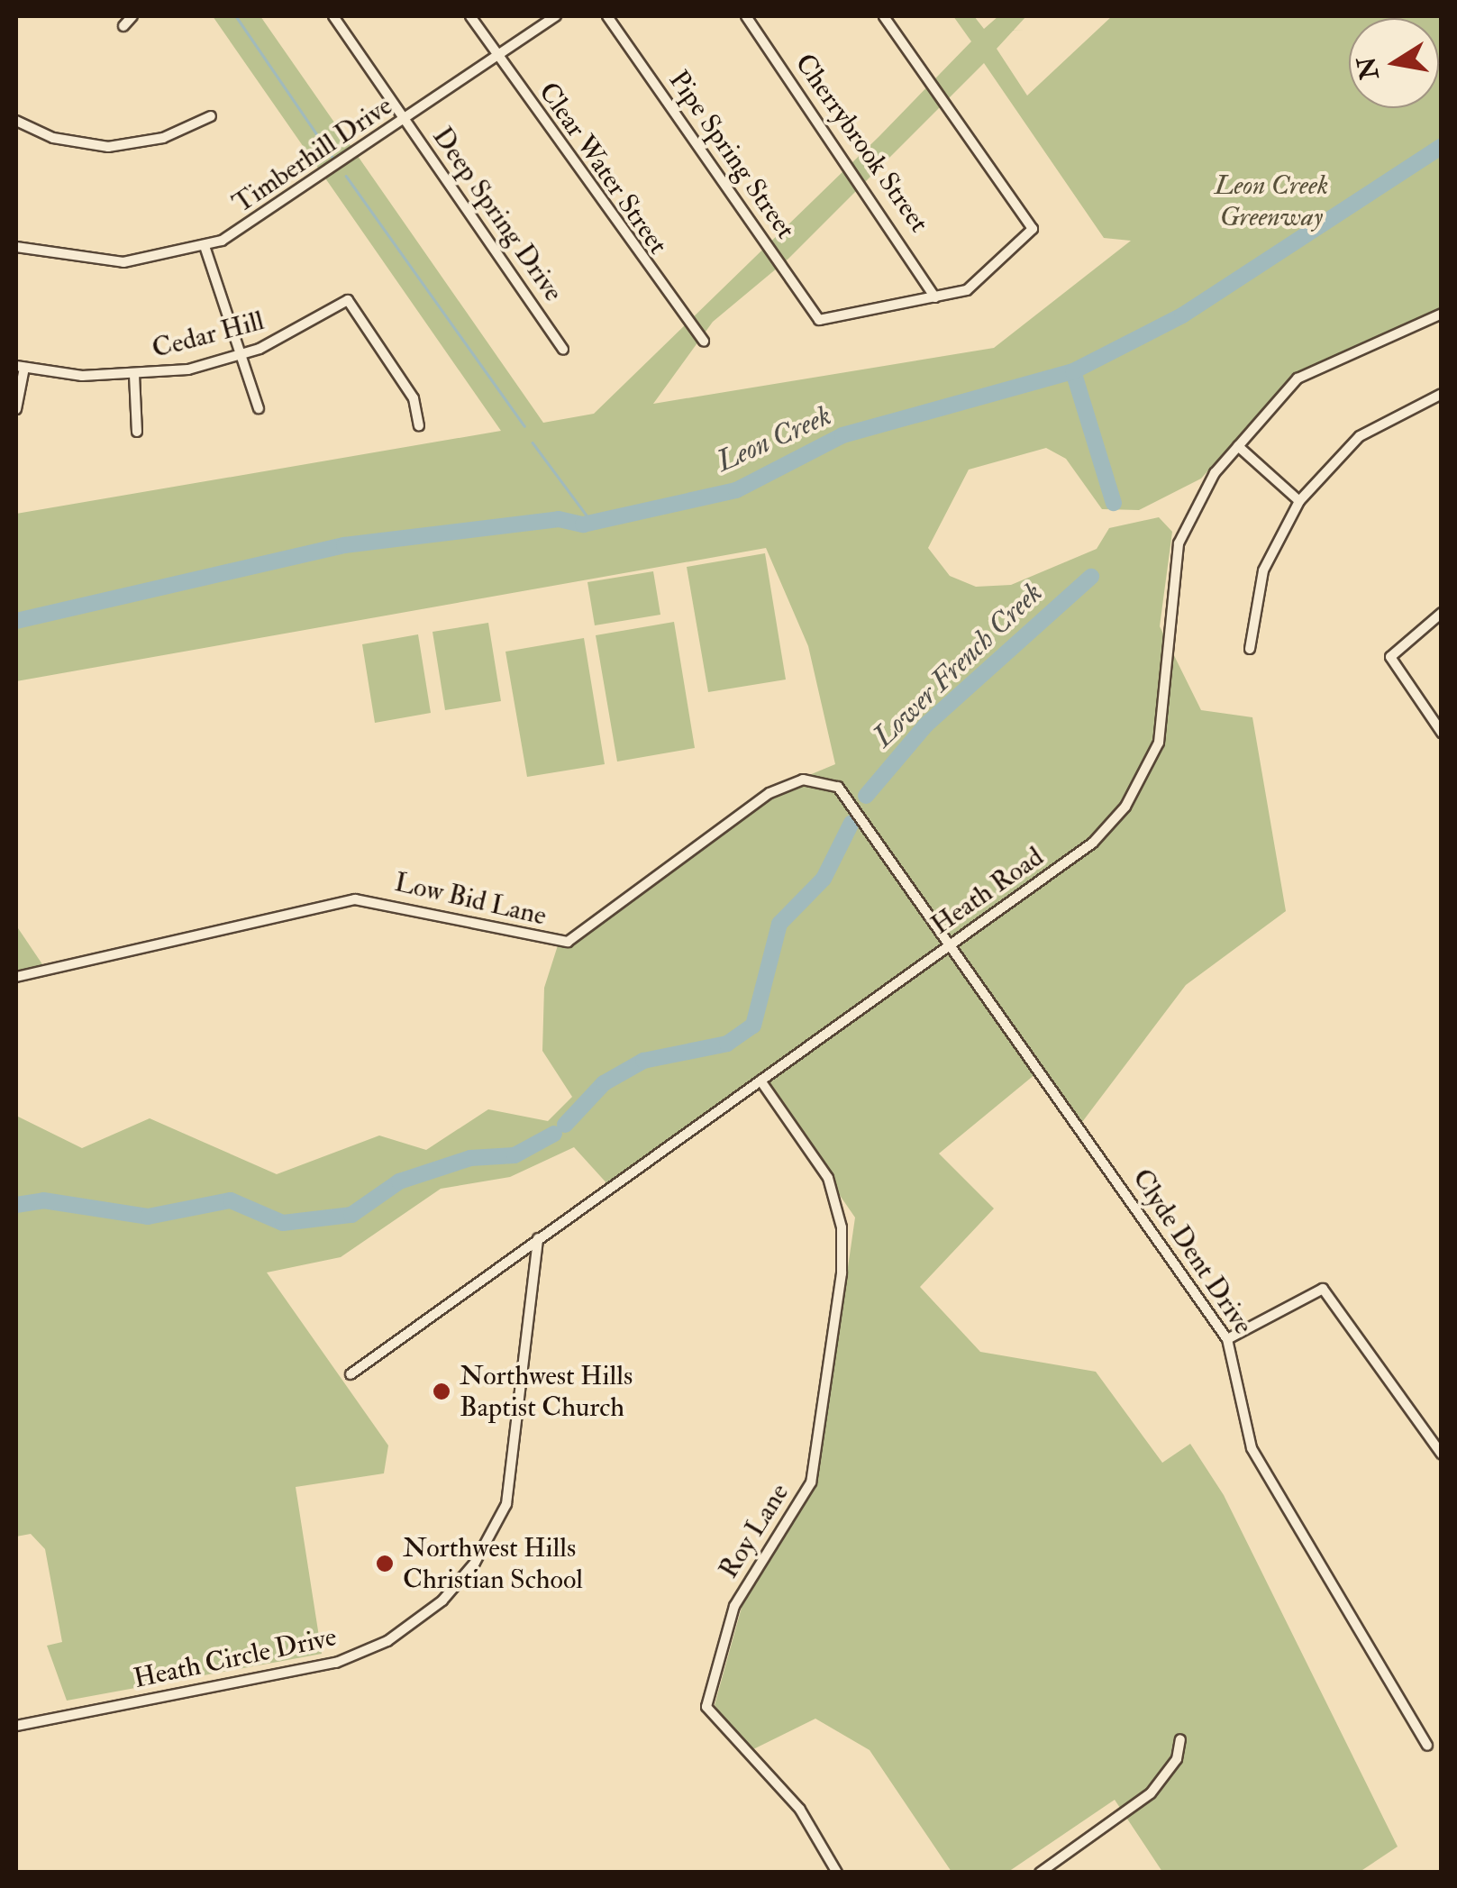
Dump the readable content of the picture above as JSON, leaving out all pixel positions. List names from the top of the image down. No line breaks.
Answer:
{"streets":{"street":["Cherrybrook Street","Timberhill Drive","Pipe Spring Street","Clear Water Street","Deep Spring Drive","Cedar Hill","Heath Road","Low Bid Lane","Clyde Dent Drive","Roy Lane","Heath Circle Drive"]},"crossings":[["Cherrybrook Street","Pipe Spring Street"],["Timberhill Drive","Clear Water Street"],["Timberhill Drive","Deep Spring Drive"],["Heath Road","Low Bid Lane"],["Heath Road","Clyde Dent Drive"],["Heath Road","Roy Lane"],["Heath Road","Heath Circle Drive"],["Low Bid Lane","Clyde Dent Drive"]],"water":["Leon Creek","Lower French Creek"],"parks":["Leon Creek Greenway"],"places":["Northwest Hills Baptist Church","Northwest Hills Christian School"],"north":"left"}
